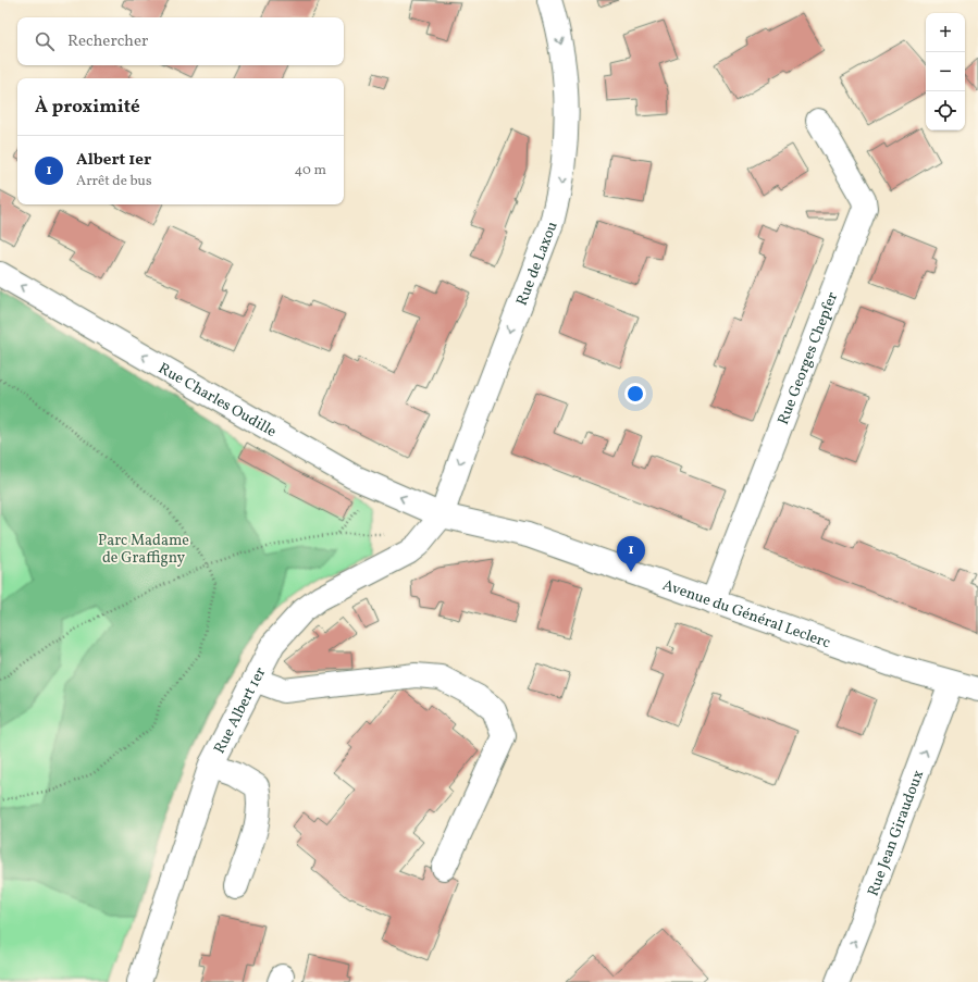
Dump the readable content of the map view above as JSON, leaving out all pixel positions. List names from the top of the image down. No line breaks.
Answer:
{"streets":{"street":["Rue de Laxou","Rue Georges Chepfer","Rue Charles Oudille","Avenue du Général Leclerc","Rue Albert 1er","Rue Jean Giraudoux"]},"crossings":[["Rue de Laxou","Rue Charles Oudille"],["Rue de Laxou","Avenue du Général Leclerc"],["Rue de Laxou","Rue Albert 1er"],["Rue Georges Chepfer","Avenue du Général Leclerc"],["Rue Charles Oudille","Avenue du Général Leclerc"],["Rue Charles Oudille","Rue Albert 1er"],["Avenue du Général Leclerc","Rue Albert 1er"],["Avenue du Général Leclerc","Rue Jean Giraudoux"]],"one_way":["Rue de Laxou","Rue Charles Oudille","Rue Jean Giraudoux"],"parks":["Parc Madame de Graffigny"],"page":{"map_buttons":["+","−"],"search":"Rechercher","heading":"À proximité","list":[{"mark":"1","name":"Albert 1er","note":"Arrêt de bus","value":"40 m"}],"pins":"1"}}
